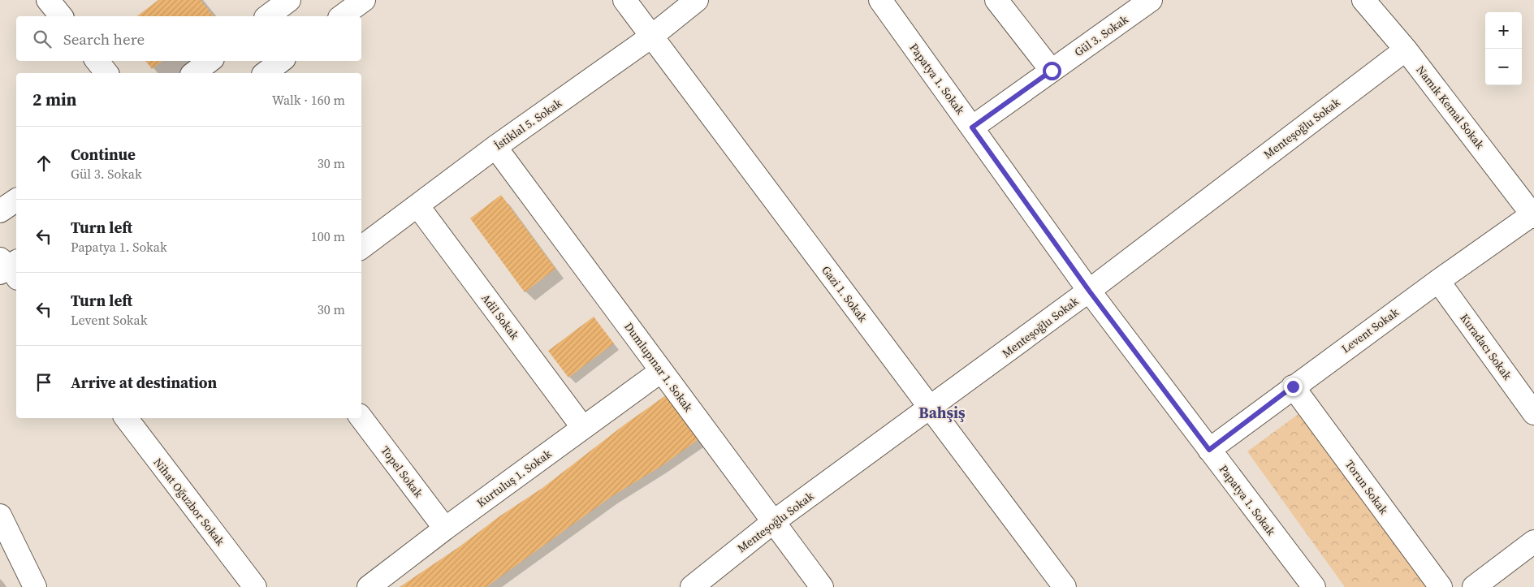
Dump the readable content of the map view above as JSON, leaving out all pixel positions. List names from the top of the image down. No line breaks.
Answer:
{"streets":{"street":["Gül 3. Sokak","Papatya 1. Sokak","Namık Kemal Sokak","İstiklal 5. Sokak","Menteşoğlu Sokak","Gazi 1. Sokak","Adil Sokak","Levent Sokak","Kuradacı Sokak","Dumlupınar 1. Sokak","Topel Sokak","Kurtuluş 1. Sokak","Torun Sokak","Nihat Oğuzbor Sokak"]},"crossings":[["Gül 3. Sokak","Papatya 1. Sokak"],["Papatya 1. Sokak","Menteşoğlu Sokak"],["Papatya 1. Sokak","Levent Sokak"],["Namık Kemal Sokak","Menteşoğlu Sokak"],["Namık Kemal Sokak","Levent Sokak"],["İstiklal 5. Sokak","Gazi 1. Sokak"],["İstiklal 5. Sokak","Adil Sokak"],["İstiklal 5. Sokak","Dumlupınar 1. Sokak"],["Menteşoğlu Sokak","Gazi 1. Sokak"],["Menteşoğlu Sokak","Dumlupınar 1. Sokak"],["Adil Sokak","Kurtuluş 1. Sokak"],["Levent Sokak","Kuradacı Sokak"],["Levent Sokak","Torun Sokak"],["Dumlupınar 1. Sokak","Kurtuluş 1. Sokak"],["Topel Sokak","Kurtuluş 1. Sokak"]],"districts":["Bahşiş"],"page":{"map_buttons":["+","−"],"search":"Search here","heading":["2 min","Walk · 160 m"],"list":[["Continue","Gül 3. Sokak","30 m"],["Turn left","Papatya 1. Sokak","100 m"],["Turn left","Levent Sokak","30 m"],"Arrive at destination"]}}
